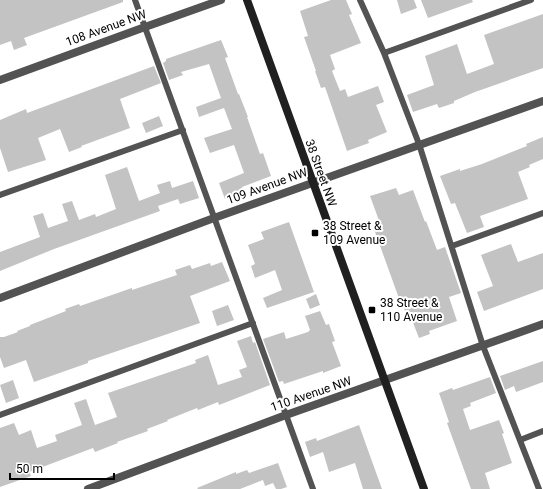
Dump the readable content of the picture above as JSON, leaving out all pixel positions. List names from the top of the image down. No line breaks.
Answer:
{"streets":{"street":["108 Avenue NW","38 Street NW","109 Avenue NW","110 Avenue NW"]},"crossings":[["38 Street NW","109 Avenue NW"],["38 Street NW","110 Avenue NW"]],"places":{"transit":["38 Street & 109 Avenue","38 Street & 110 Avenue"]},"scale_bar":"50 m"}
